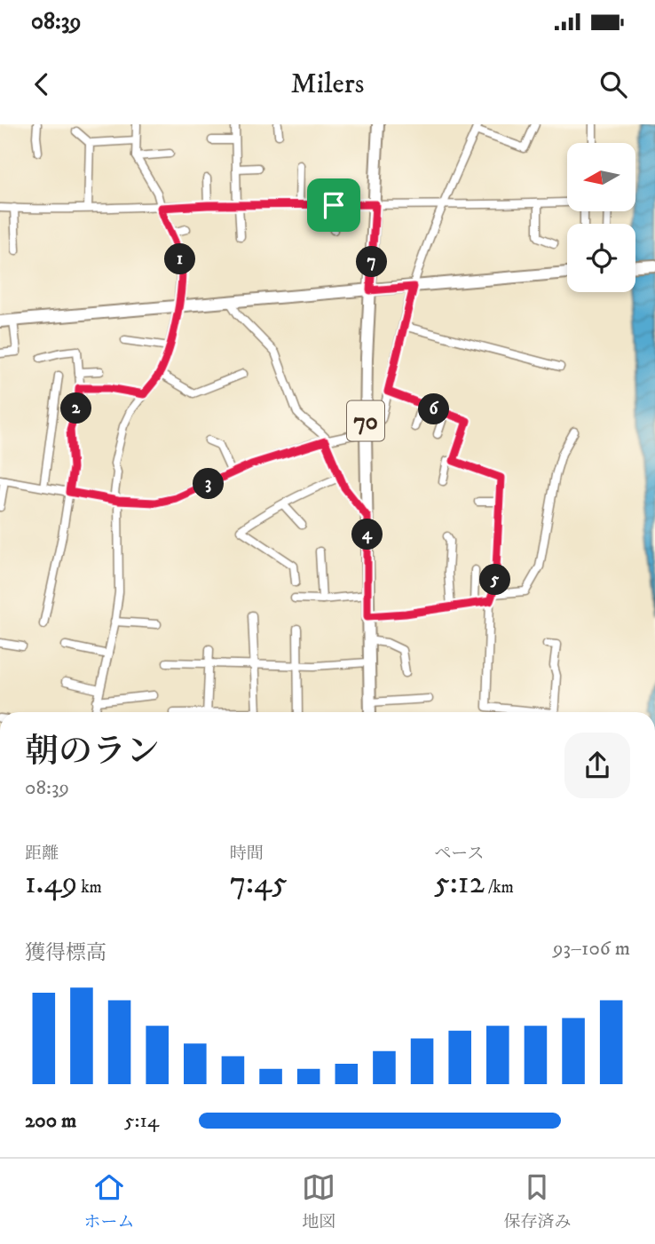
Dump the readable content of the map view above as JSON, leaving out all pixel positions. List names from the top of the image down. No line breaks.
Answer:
{"streets":{"street":["70"]},"north":"left","page":{"status":"08:39","header":"Milers","pins":["1","7","2","6","3","4","5"],"heading":["朝のラン","08:39"],"stats":[["距離","1.49 km"],["時間","7:45"],["ペース","5:12 /km"]],"chart":["獲得標高","93–106 m"],"list":[{"name":"200 m","note":"5:14"}],"tabs":["ホーム","地図","保存済み"]}}
